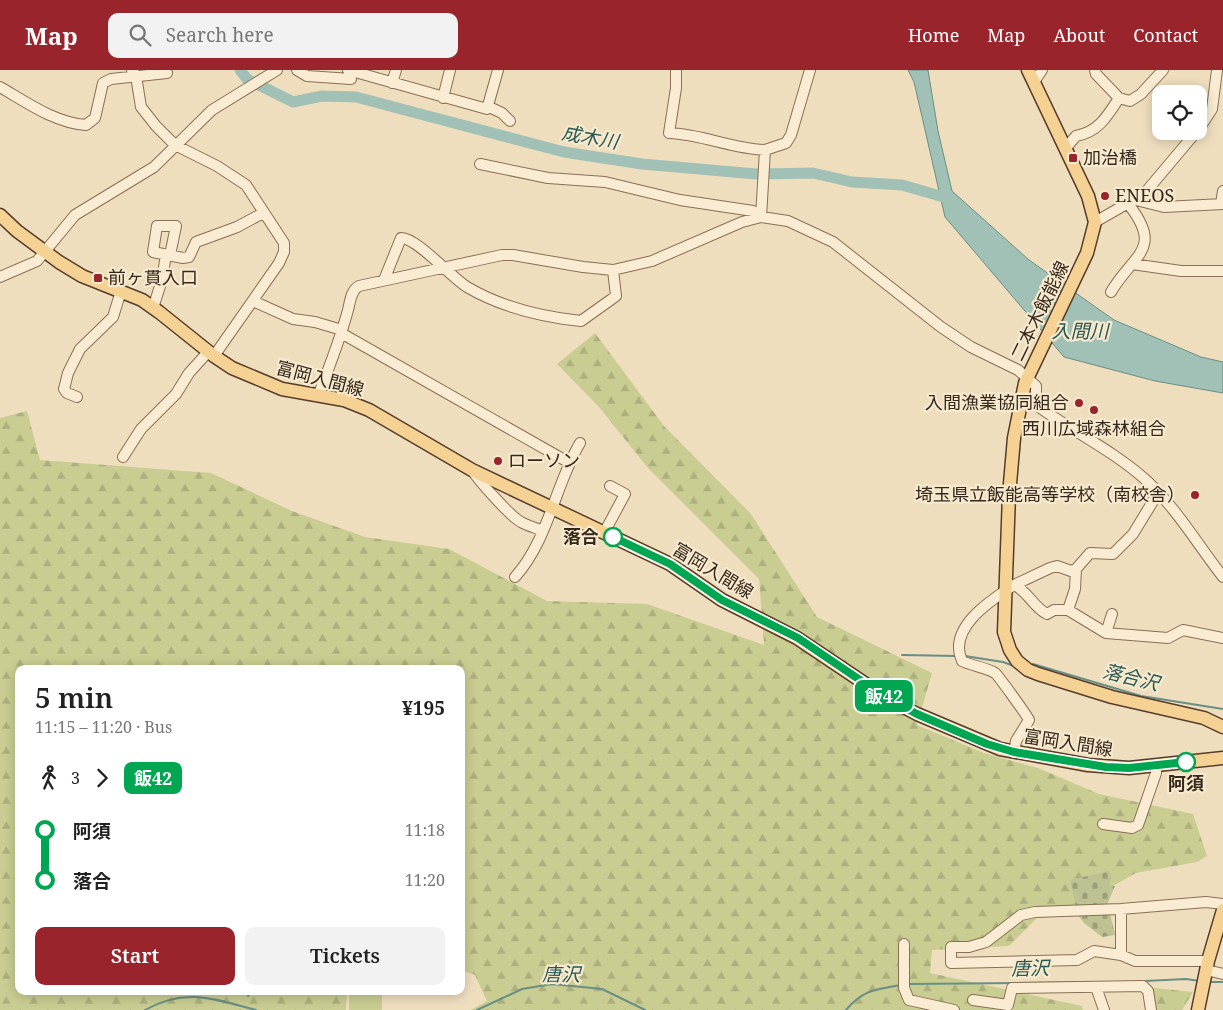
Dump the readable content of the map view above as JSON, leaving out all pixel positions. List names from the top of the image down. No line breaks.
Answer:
{"streets":{"main road":["二本木飯能線","富岡入間線"]},"water":["成木川","入間川","落合沢","唐沢"],"places":{"transit":["加治橋","前ヶ貫入口"],"other":["ENEOS","入間漁業協同組合","西川広域森林組合","ローソン","埼玉県立飯能高等学校（南校舎）","落合","阿須"]},"lines":["bus line 飯42"],"page":{"header":"Map","search":"Search here","nav":["Home","Map","About","Contact"],"on_map":"飯42","heading":["5 min","11:15 – 11:20 · Bus","¥195"],"legs":["3","飯42"],"list":[{"name":"阿須","value":"11:18"},{"name":"落合","value":"11:20"}],"buttons":["Start","Tickets"]}}
